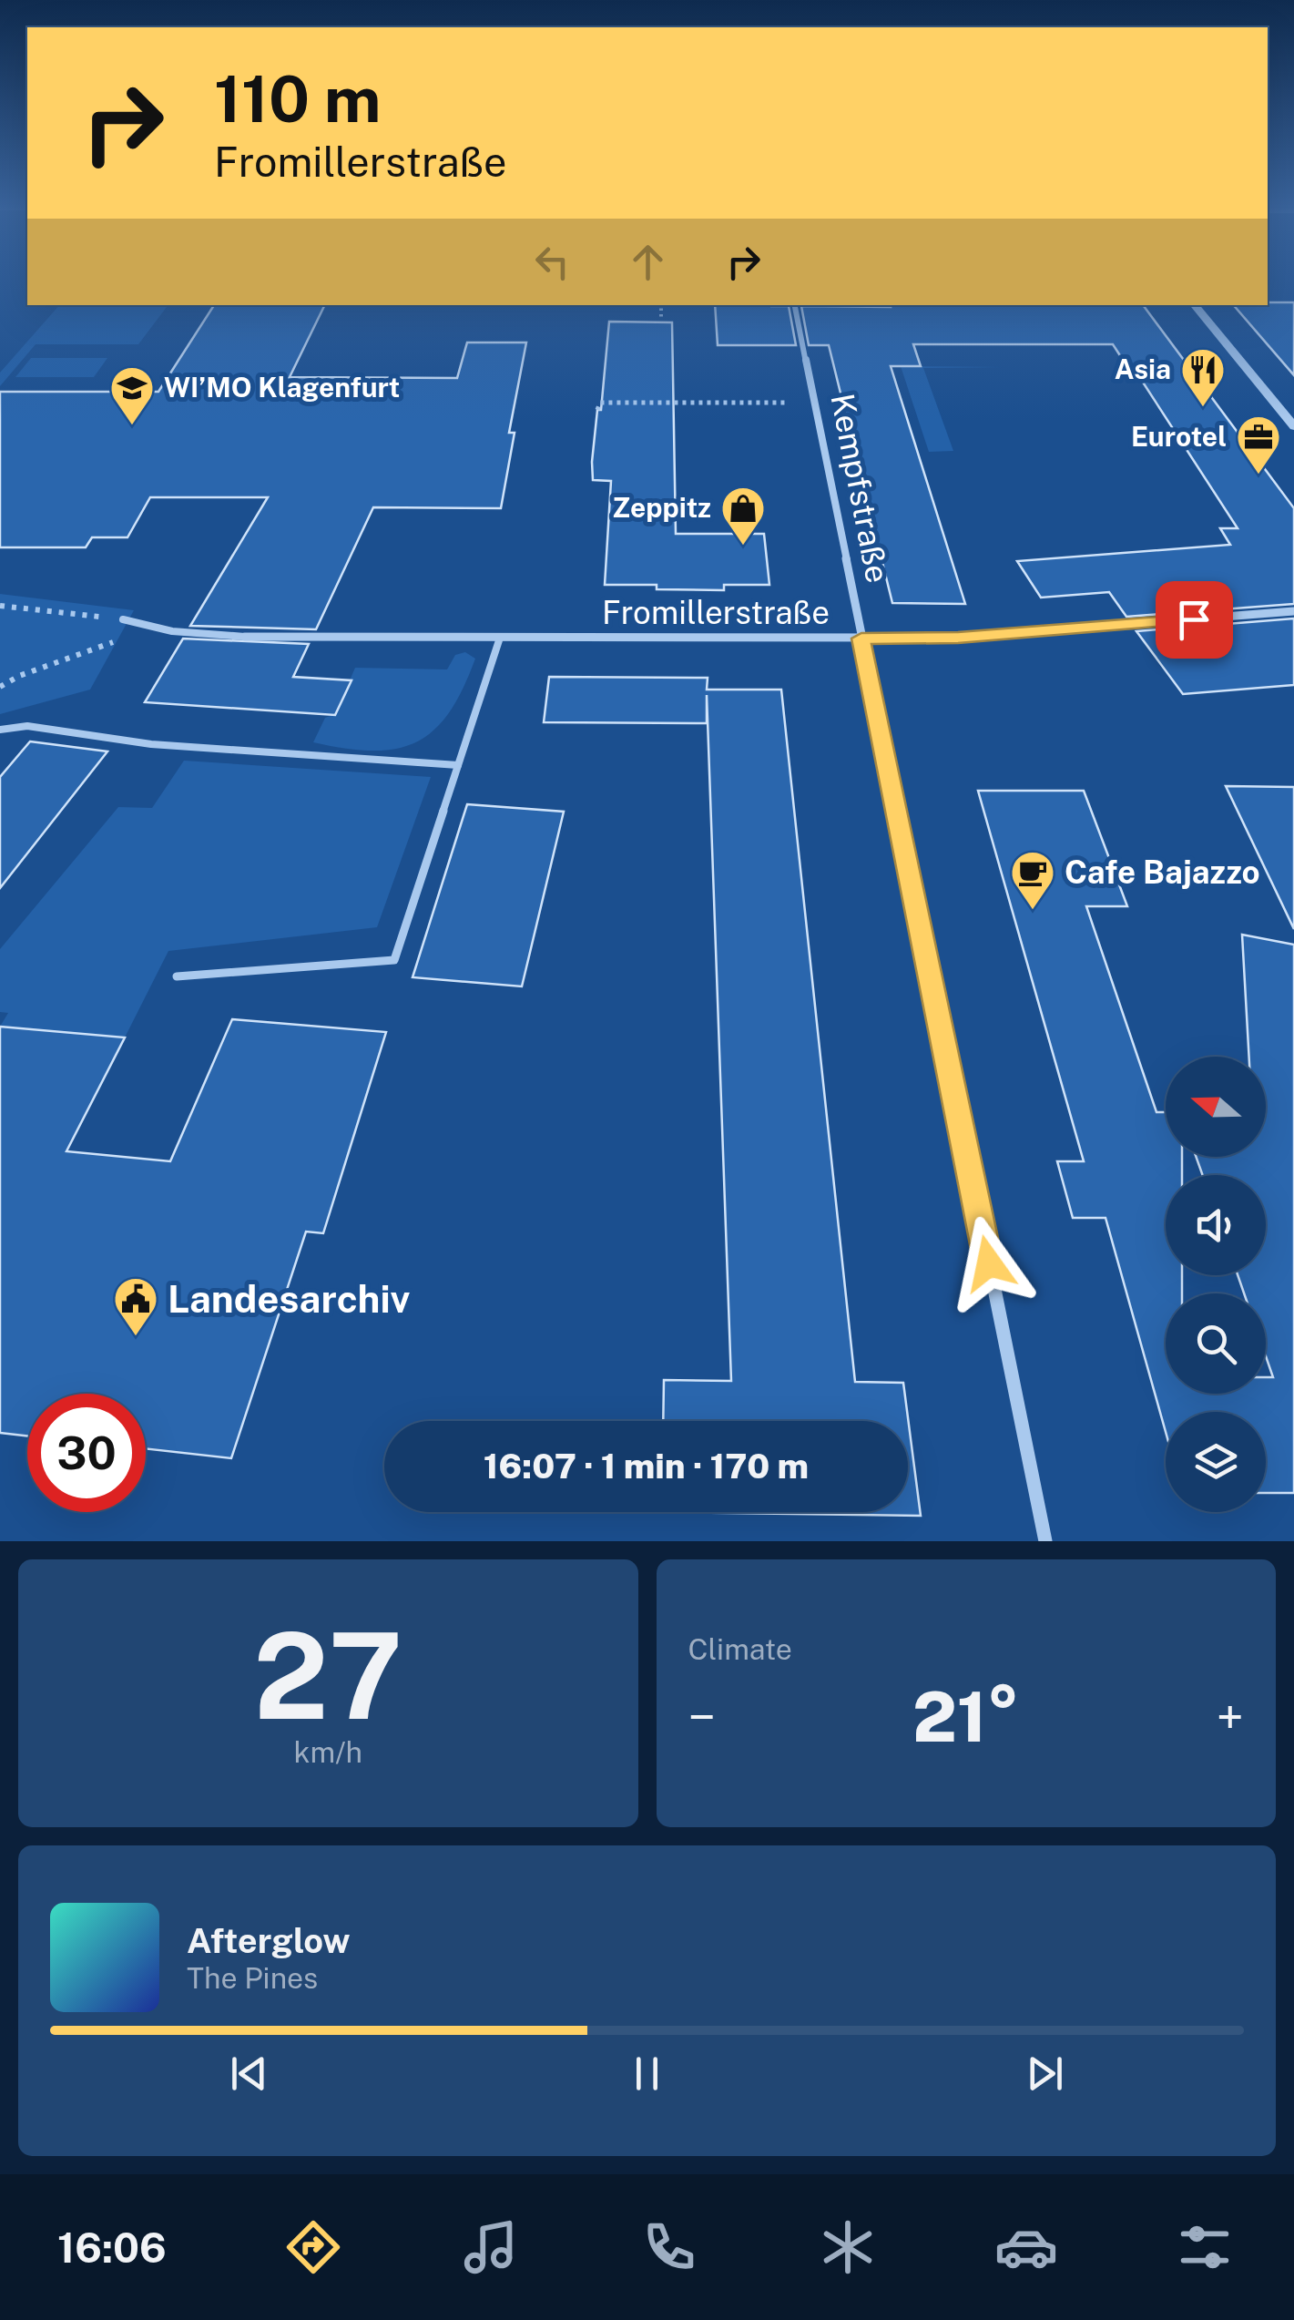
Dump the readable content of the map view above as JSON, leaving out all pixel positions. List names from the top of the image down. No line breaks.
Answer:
{"streets":{"street":["Kempfstraße","Fromillerstraße"]},"crossings":[["Kempfstraße","Fromillerstraße"]],"places":{"restaurant":["Asia"],"school or university":["WI’MO Klagenfurt"],"office":["Eurotel"],"shop":["Zeppitz"],"cafe":["Cafe Bajazzo"],"public building":["Landesarchiv"]},"north":"left","page":{"turn":["110 m","Fromillerstraße"],"limit":"30","trip":"16:07 · 1 min · 170 m","tile":[["27","km/h"],"Climate"],"heat":["−","21°","+"],"song":["Afterglow","The Pines"],"tabs":"16:06"}}
